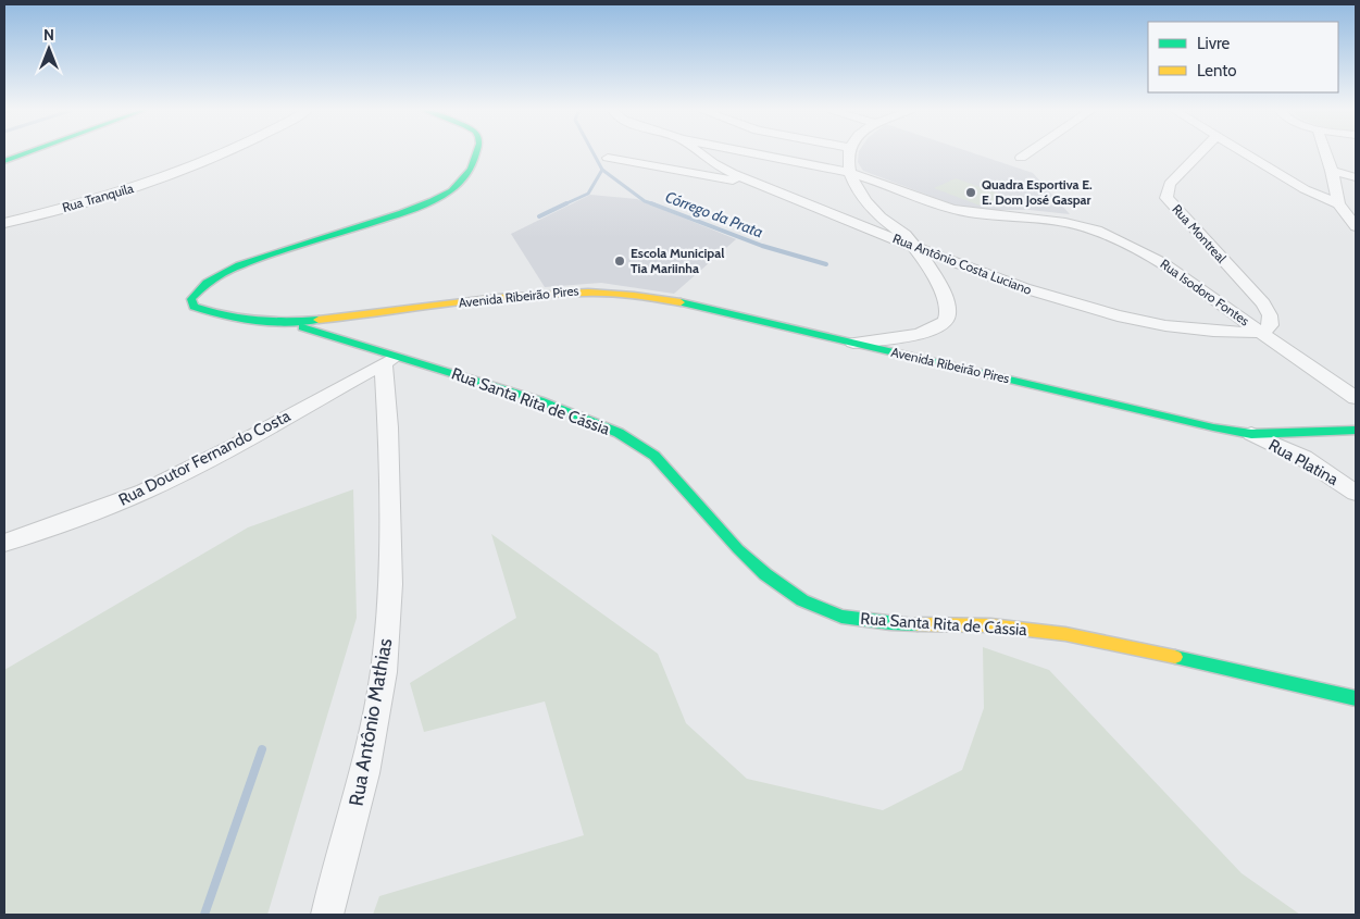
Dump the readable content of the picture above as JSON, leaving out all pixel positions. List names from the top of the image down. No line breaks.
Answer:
{"streets":{"street":["Rua Tranquila","Rua Montreal","Rua Antônio Costa Luciano","Rua Isodoro Fontes","Avenida Ribeirão Pires","Rua Santa Rita de Cássia","Rua Doutor Fernando Costa","Rua Platina","Rua Antônio Mathias"]},"crossings":[["Rua Montreal","Rua Antônio Costa Luciano"],["Rua Montreal","Rua Isodoro Fontes"],["Rua Antônio Costa Luciano","Rua Isodoro Fontes"],["Avenida Ribeirão Pires","Rua Santa Rita de Cássia"],["Avenida Ribeirão Pires","Rua Platina"],["Rua Santa Rita de Cássia","Rua Doutor Fernando Costa"],["Rua Santa Rita de Cássia","Rua Antônio Mathias"],["Rua Doutor Fernando Costa","Rua Antônio Mathias"]],"water":["Córrego da Prata"],"places":["Quadra Esportiva E. E. Dom José Gaspar","Escola Municipal Tia Mariinha"],"legend":["Livre","Lento"],"north":"top"}
